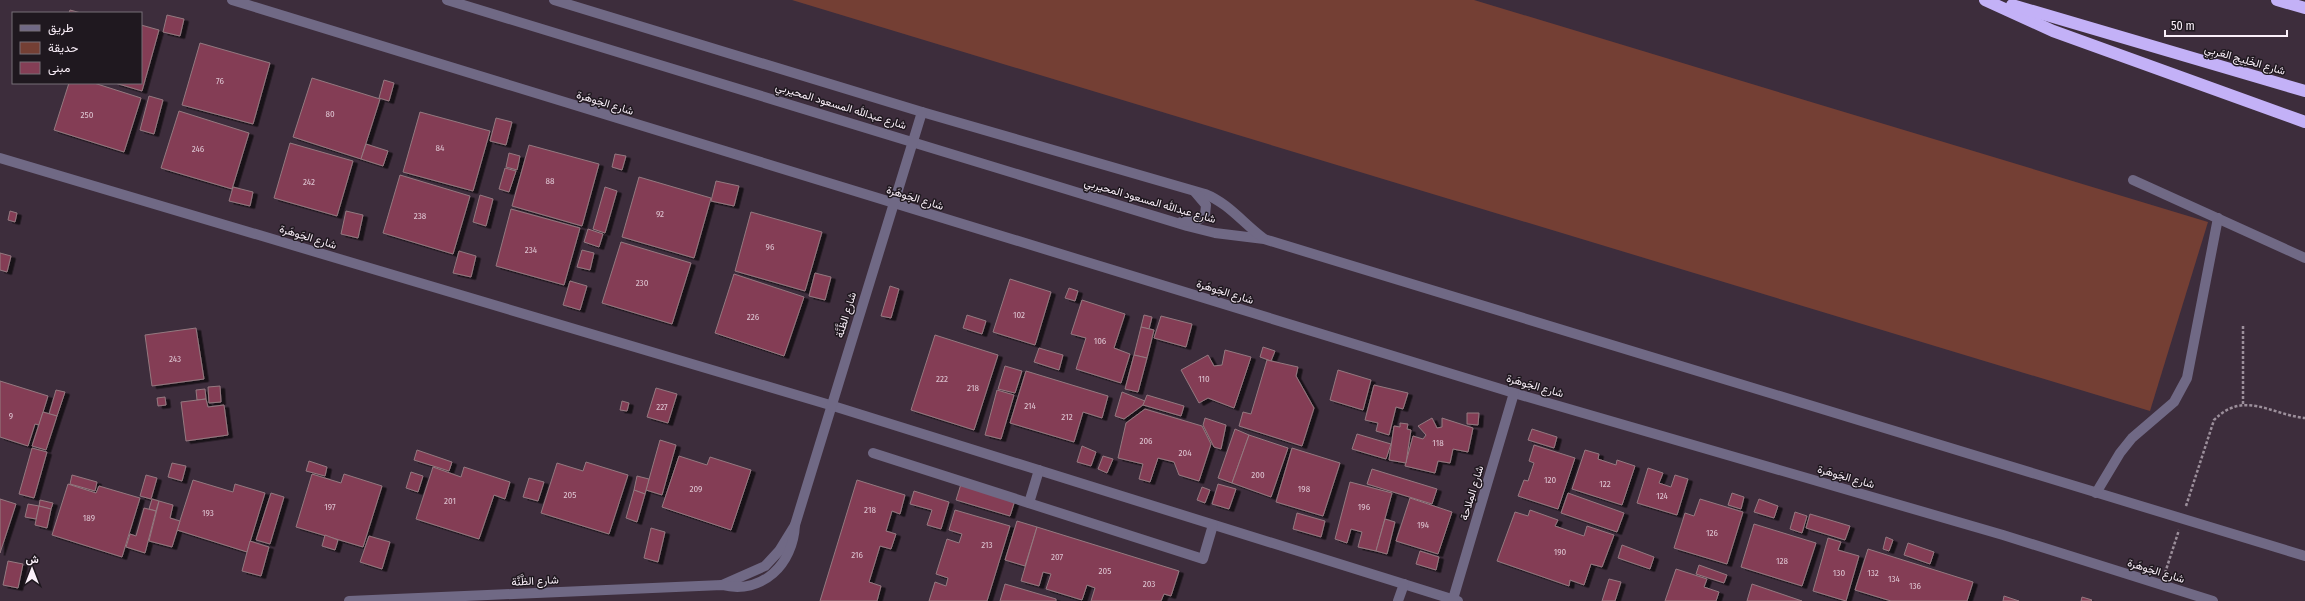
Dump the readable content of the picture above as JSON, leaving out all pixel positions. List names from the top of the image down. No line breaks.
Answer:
{"streets":{"highway":["شارع الخَلِيج العَربِي"],"street":["شارع الجَوهَرة","شارع عبدالله المسعود المحيربي","شارع الظَّنَّة","شارع المِلاحة"]},"crossings":[["شارع الجَوهَرة","شارع الظَّنَّة"],["شارع الجَوهَرة","شارع المِلاحة"],["شارع عبدالله المسعود المحيربي","شارع الظَّنَّة"]],"house_numbers":["76","80","250","84","246","88","242","92","238","96","234","230","102","226","106","243","222","110","218","214","227","9","212","206","118","204","200","120","122","209","198","205","124","201","197","196","218","193","189","194","126","213","190","216","207","128","205","130","132","134","203","136"],"legend":["طريق","حديقة","مبنى"],"scale_bar":"50 m","north":"top"}
